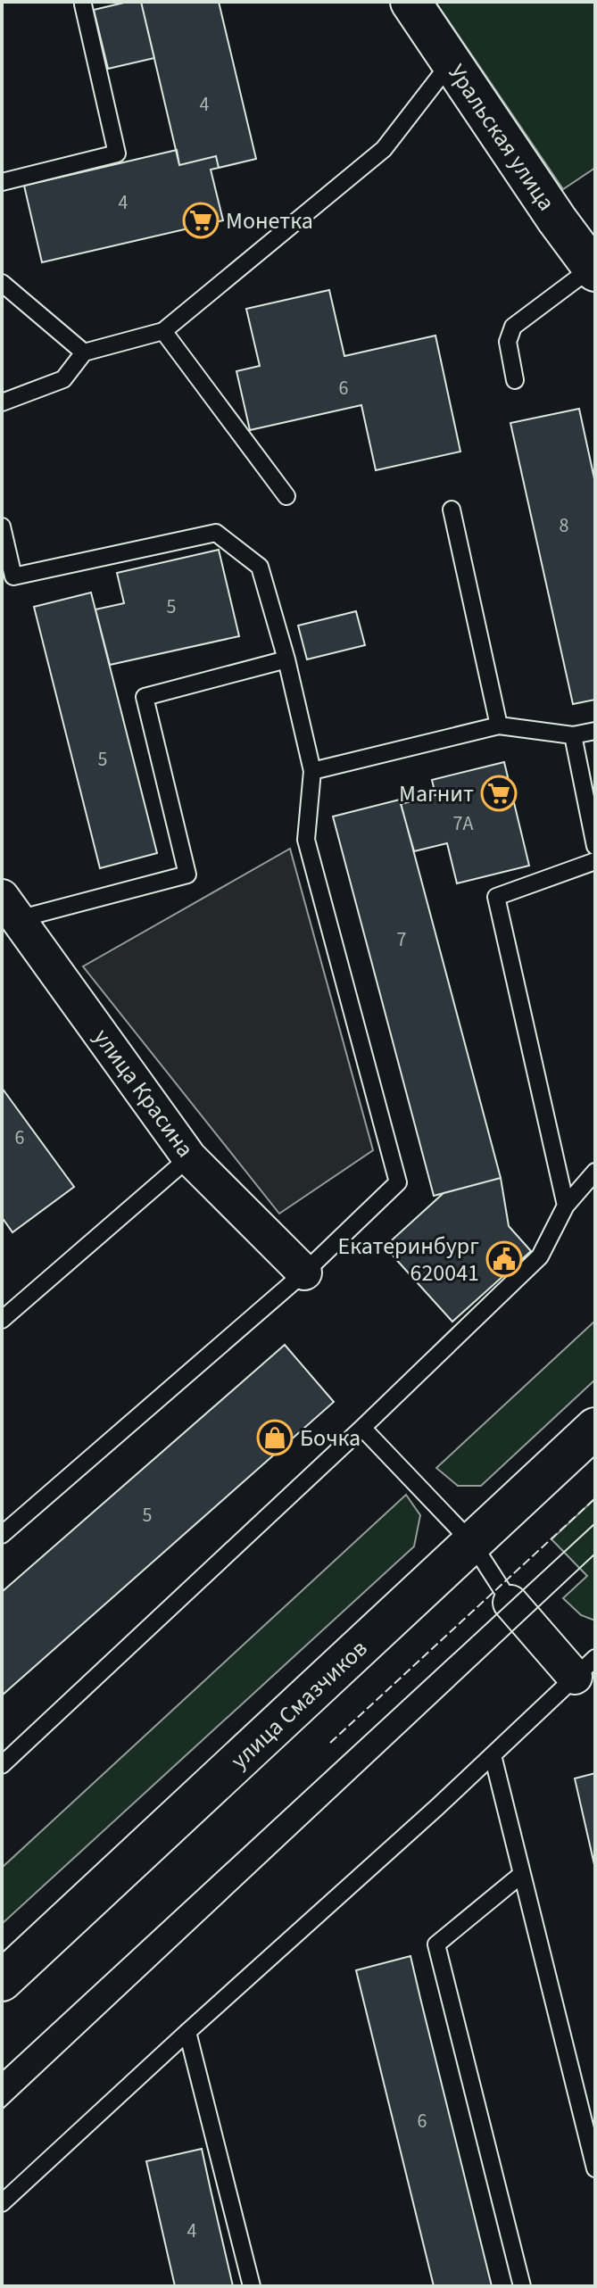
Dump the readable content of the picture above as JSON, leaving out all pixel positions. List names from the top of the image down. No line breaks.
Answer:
{"streets":{"main road":["Уральская улица","улица Смазчиков"],"street":["улица Красина"]},"places":{"supermarket":["Монетка","Магнит"],"public building":["Екатеринбург 620041"],"shop":["Бочка"]},"house_numbers":["4","4","6","8","5","5","7А","7","6","5","6","4"]}
